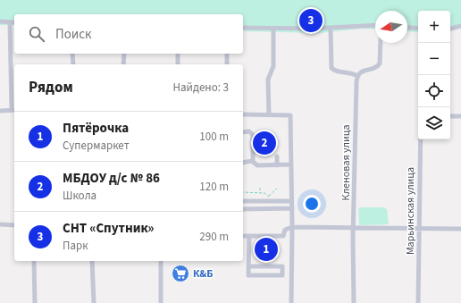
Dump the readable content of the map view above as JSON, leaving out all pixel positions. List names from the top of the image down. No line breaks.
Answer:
{"streets":{"street":["Кленовая улица","Марьинская улица"]},"places":{"supermarket":["К&Б"]},"north":"left","page":{"pins":["3","2","1"],"map_buttons":["+","−"],"search":"Поиск","heading":["Рядом","Найдено: 3"],"list":[{"mark":"1","name":"Пятёрочка","note":"Супермаркет","value":"100 m"},{"mark":"2","name":"МБДОУ д/с № 86","note":"Школа","value":"120 m"},{"mark":"3","name":"СНТ «Спутник»","note":"Парк","value":"290 m"}]}}
